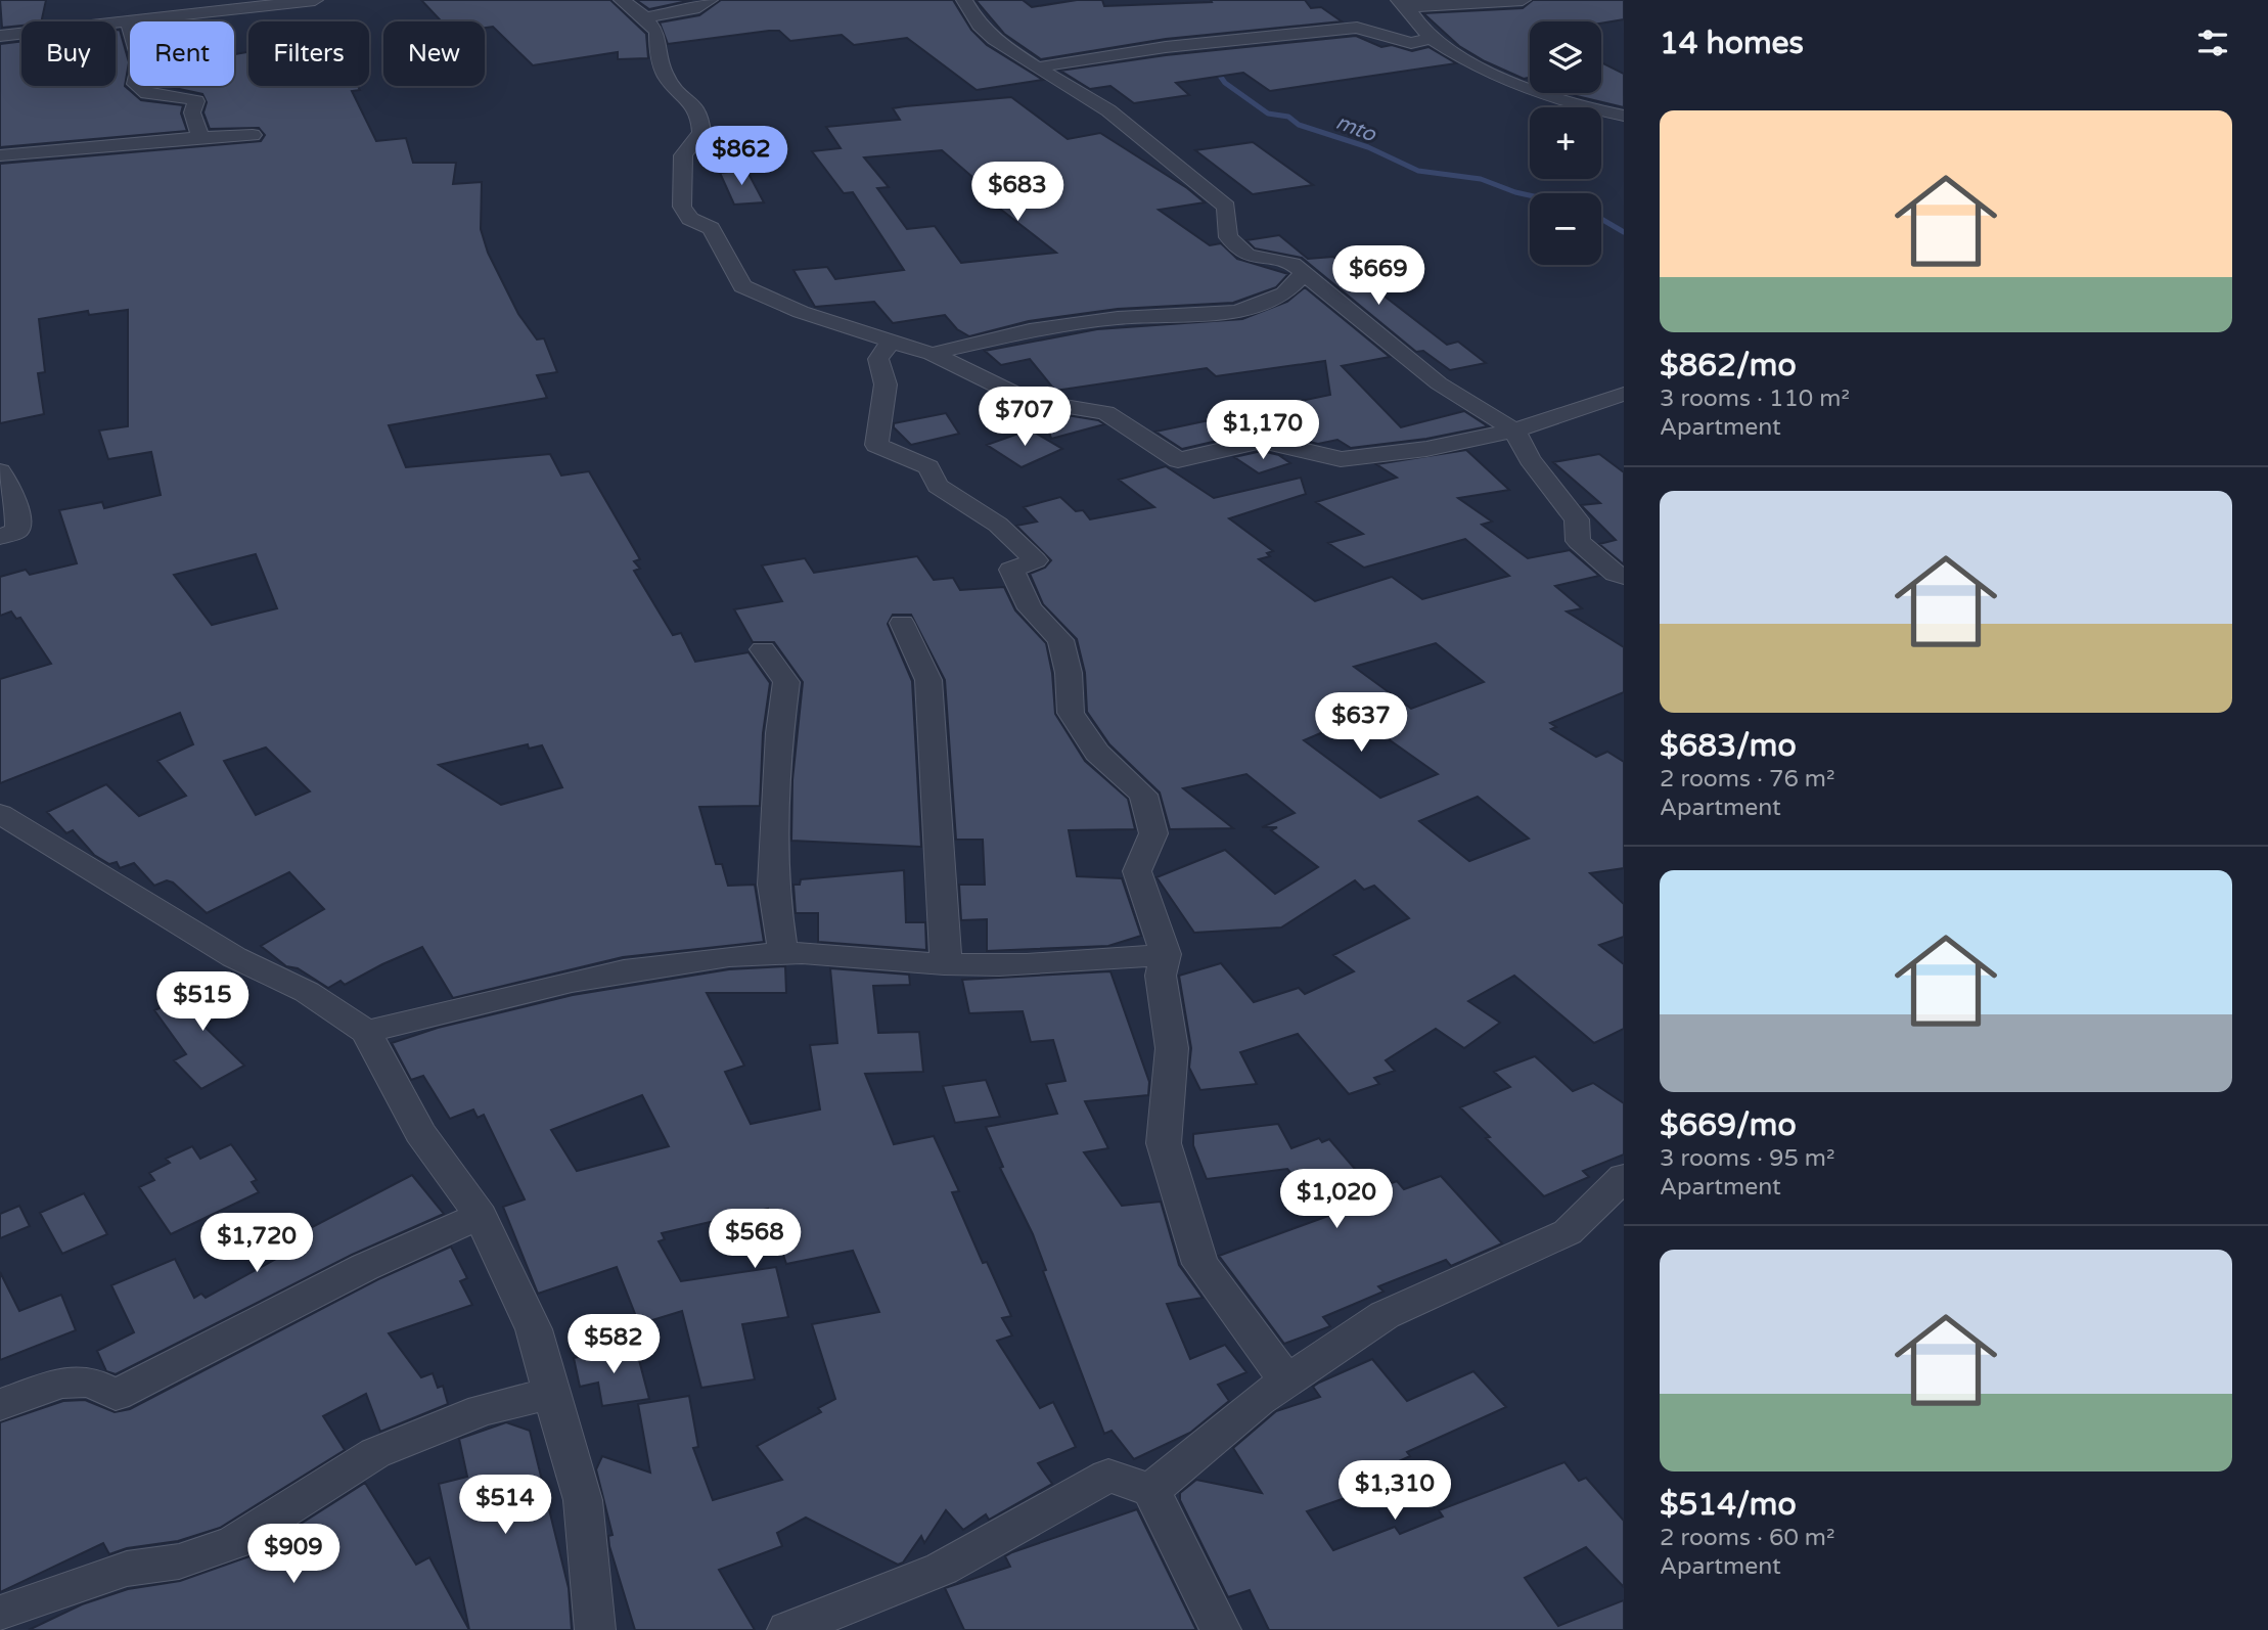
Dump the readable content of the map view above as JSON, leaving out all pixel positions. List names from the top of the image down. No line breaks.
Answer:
{"water":["mto"],"page":{"heading":"14 homes","map_buttons":["+","−"],"chip":["Buy","Rent","Filters","New"],"list":[{"name":"$862/mo","note":"3 rooms · 110 m² · Apartment"},{"name":"$683/mo","note":"2 rooms · 76 m² · Apartment"},{"name":"$669/mo","note":"3 rooms · 95 m² · Apartment"},{"name":"$514/mo","note":"2 rooms · 60 m² · Apartment"}],"price":["$862","$683","$669","$707","$1,170","$637","$515","$1,020","$568","$1,720","$582","$1,310","$514","$909"]}}
